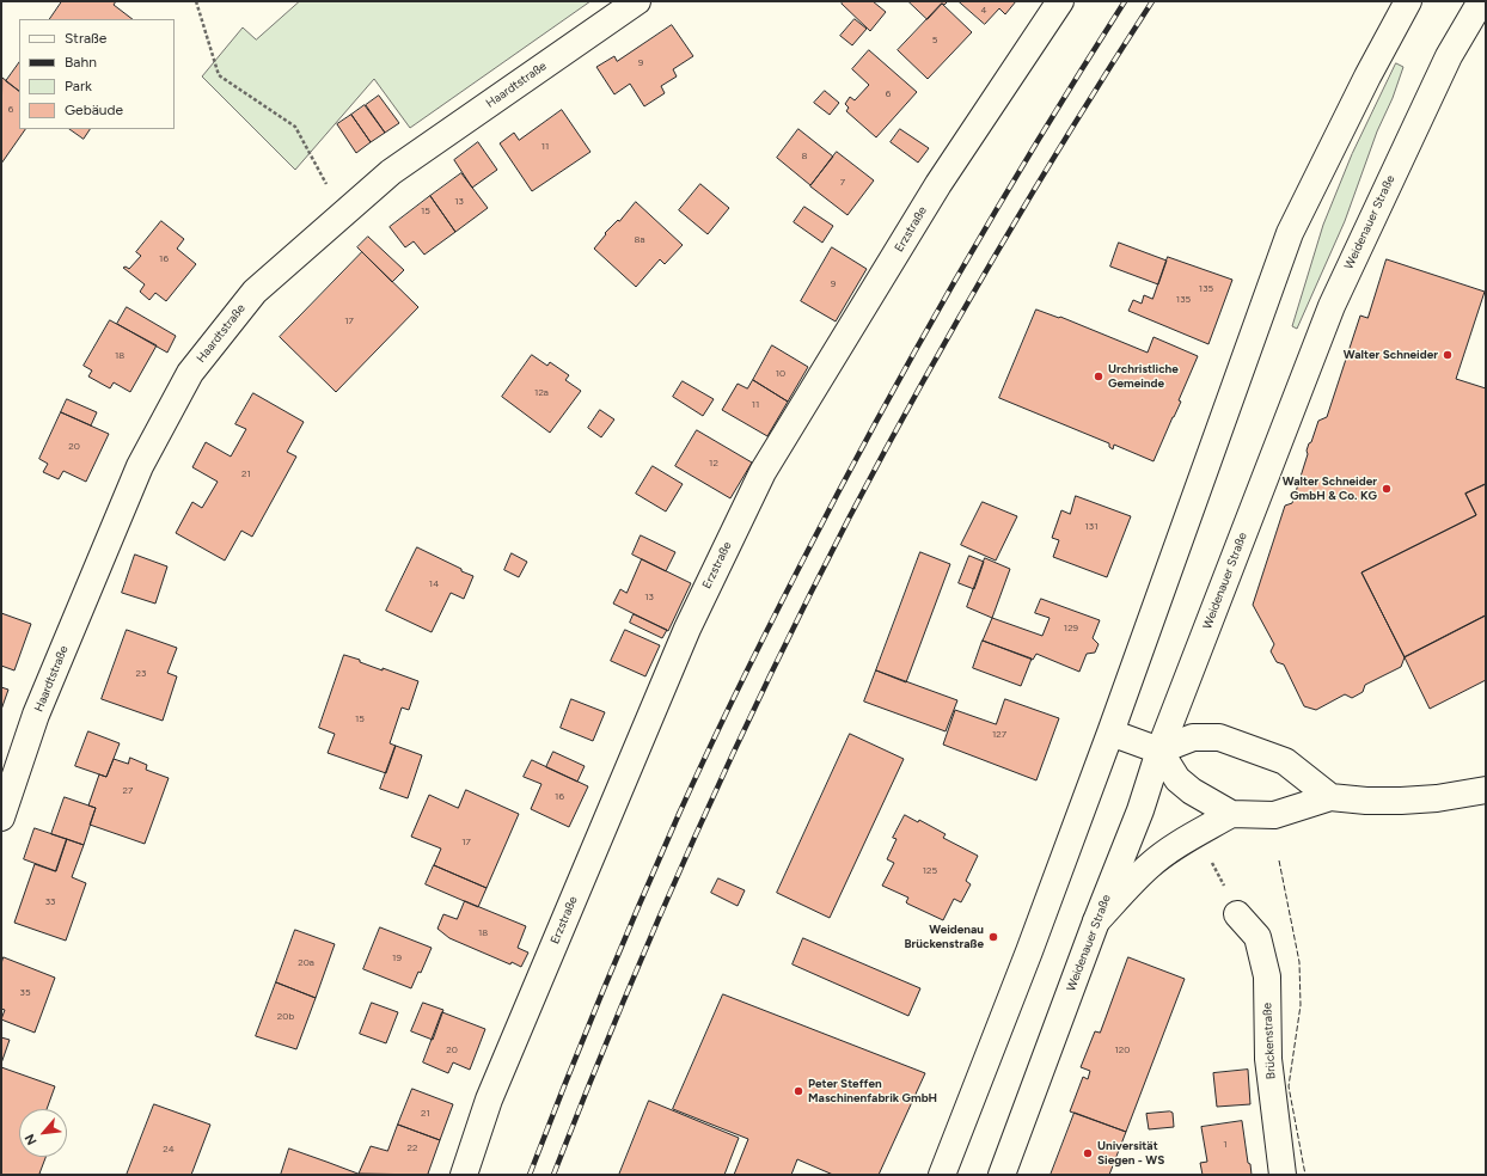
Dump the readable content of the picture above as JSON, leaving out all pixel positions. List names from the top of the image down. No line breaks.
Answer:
{"streets":{"main road":["Haardtstraße","Weidenauer Straße","Erzstraße","Brückenstraße"]},"places":["Walter Schneider","Urchristliche Gemeinde","Walter Schneider GmbH & Co. KG","Weidenau Brückenstraße","Peter Steffen Maschinenfabrik GmbH","Universität Siegen - WS"],"house_numbers":["4","5","9","6","6","11","8","7","13","15","8a","16","9","135","135","17","18","10","12a","11","20","12","21","131","14","13","129","23","15","127","27","16","17","125","33","18","19","20a","35","20b","20","120","21","1","22","24"],"legend":["Straße","Bahn","Park","Gebäude"],"north":"bottom left"}
